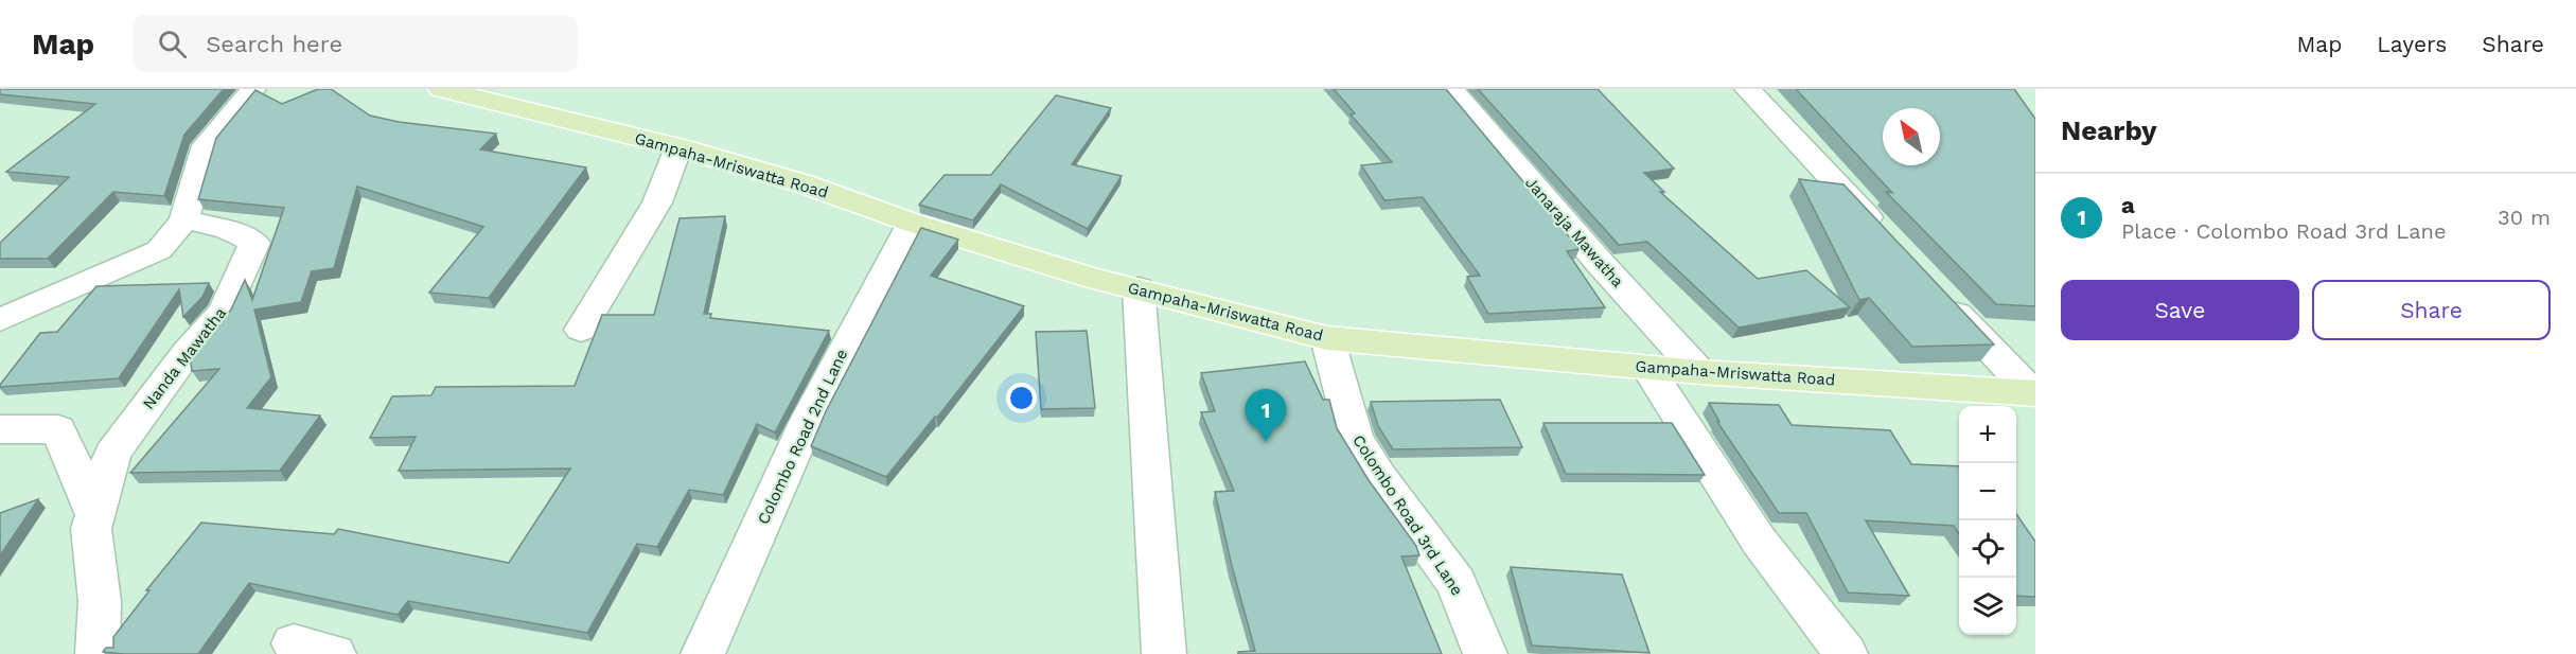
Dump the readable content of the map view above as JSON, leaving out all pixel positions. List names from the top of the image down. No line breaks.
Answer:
{"streets":{"main road":["Gampaha-Mriswatta Road"],"street":["Janaraja Mawatha","Nanda Mawatha","Colombo Road 2nd Lane","Colombo Road 3rd Lane"]},"crossings":[["Gampaha-Mriswatta Road","Janaraja Mawatha"],["Gampaha-Mriswatta Road","Colombo Road 2nd Lane"],["Gampaha-Mriswatta Road","Colombo Road 3rd Lane"]],"north":"top left","page":{"header":"Map","search":"Search here","nav":["Map","Layers","Share"],"heading":"Nearby","list":[{"mark":"1","name":"a","note":"Place · Colombo Road 3rd Lane","value":"30 m"}],"buttons":["Save","Share"],"pins":"1","map_buttons":["+","−"]}}
